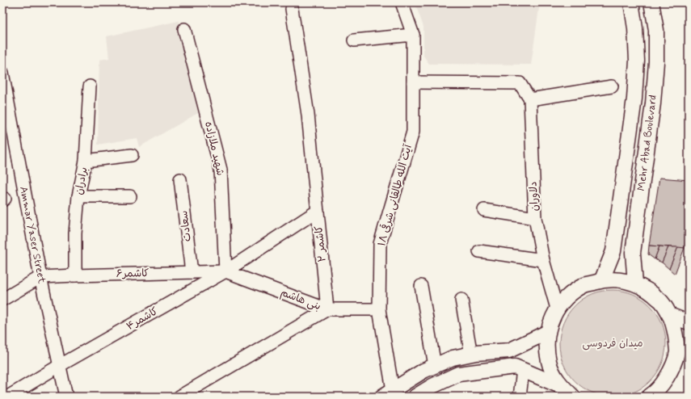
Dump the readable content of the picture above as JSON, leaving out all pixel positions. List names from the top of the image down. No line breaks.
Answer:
{"streets":{"main road":["Mehr Abad Boulevard"],"street":["شهید ملازاده","برادران","آیت الله طالقانی شرقی ۱۸","دلاوران","سعادت","Ammar Yaser Street","کاشمر ۲","کاشمر۶","بنی هاشم","کاشمر۴"]},"crossings":[["شهید ملازاده","کاشمر۶"],["شهید ملازاده","بنی هاشم"],["شهید ملازاده","کاشمر۴"],["برادران","کاشمر۶"],["آیت الله طالقانی شرقی ۱۸","بنی هاشم"],["سعادت","کاشمر۶"],["Ammar Yaser Street","کاشمر۶"],["Ammar Yaser Street","کاشمر۴"],["کاشمر ۲","بنی هاشم"],["کاشمر ۲","کاشمر۴"],["کاشمر۶","بنی هاشم"],["کاشمر۶","کاشمر۴"],["بنی هاشم","کاشمر۴"]],"parks":["میدان فردوسی"]}
